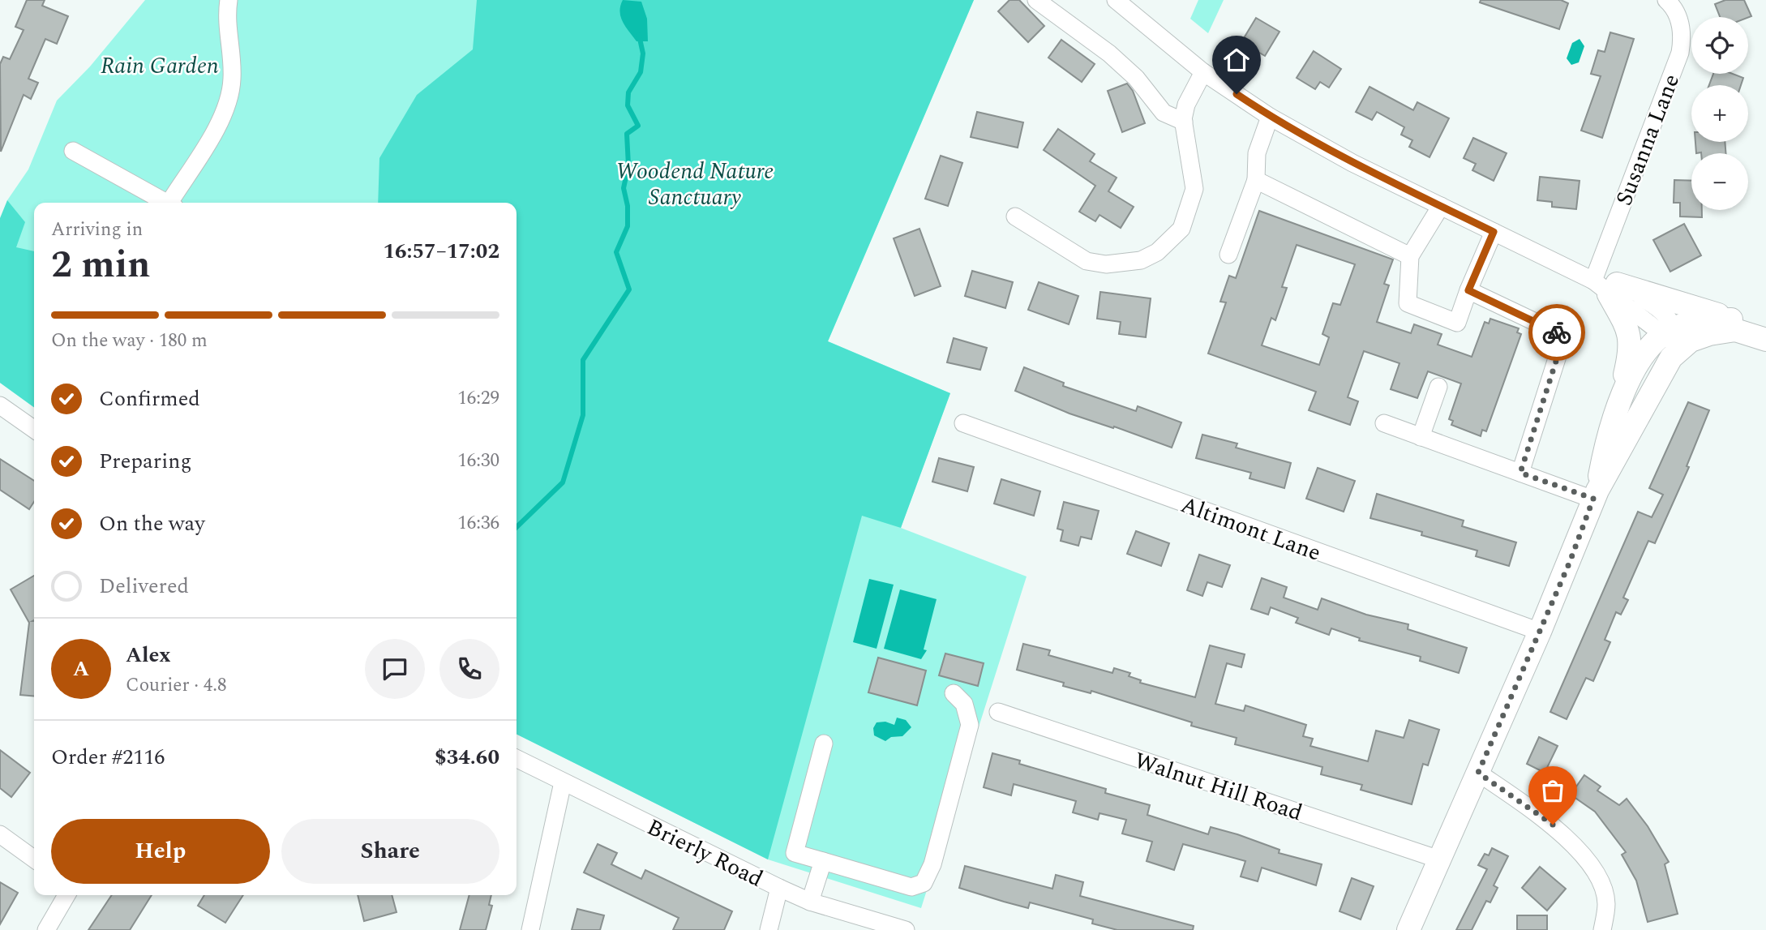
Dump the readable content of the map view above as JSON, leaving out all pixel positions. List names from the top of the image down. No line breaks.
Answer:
{"streets":{"street":["Susanna Lane","Altimont Lane","Walnut Hill Road","Brierly Road"]},"parks":["Rain Garden","Woodend Nature Sanctuary"],"page":{"map_buttons":["+","−"],"heading":["2 min","Arriving in","16:57–17:02"],"panel":["Alex","Courier · 4.8","Order #2116","$34.60"],"bar":"On the way · 180 m","list":[["Confirmed","16:29"],["Preparing","16:30"],["On the way","16:36"],"Delivered"],"round":"A","buttons":["Help","Share"]}}
